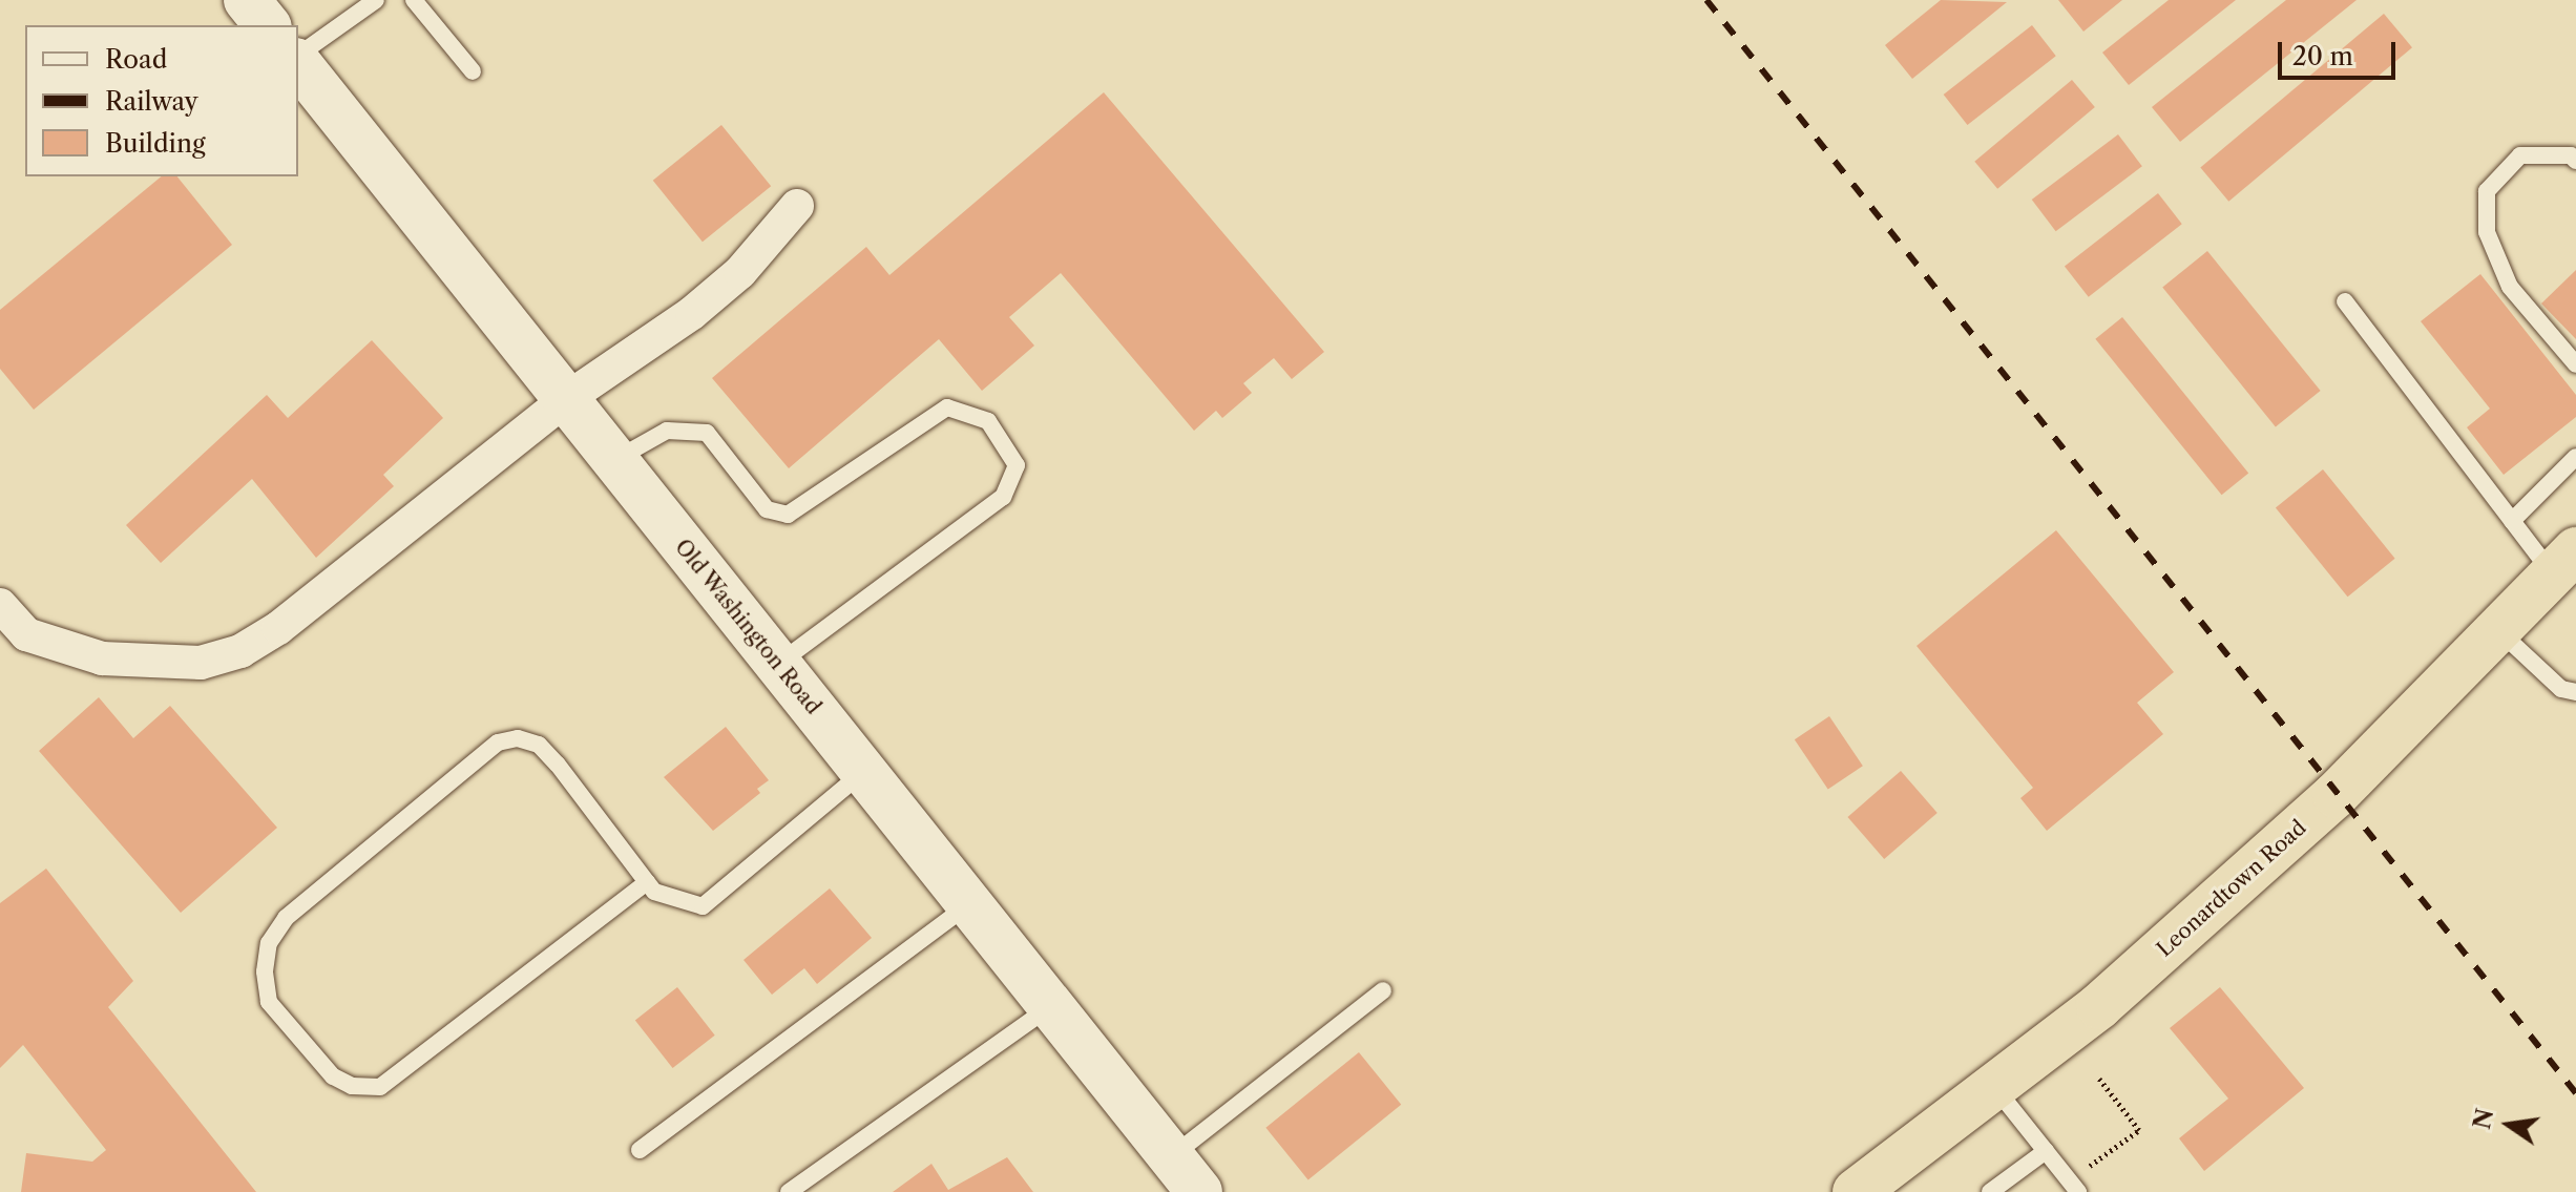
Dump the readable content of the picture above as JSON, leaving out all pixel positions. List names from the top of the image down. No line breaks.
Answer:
{"streets":{"highway":["Leonardtown Road"],"main road":["Old Washington Road"]},"legend":["Road","Railway","Building"],"scale_bar":"20 m","north":"left"}
